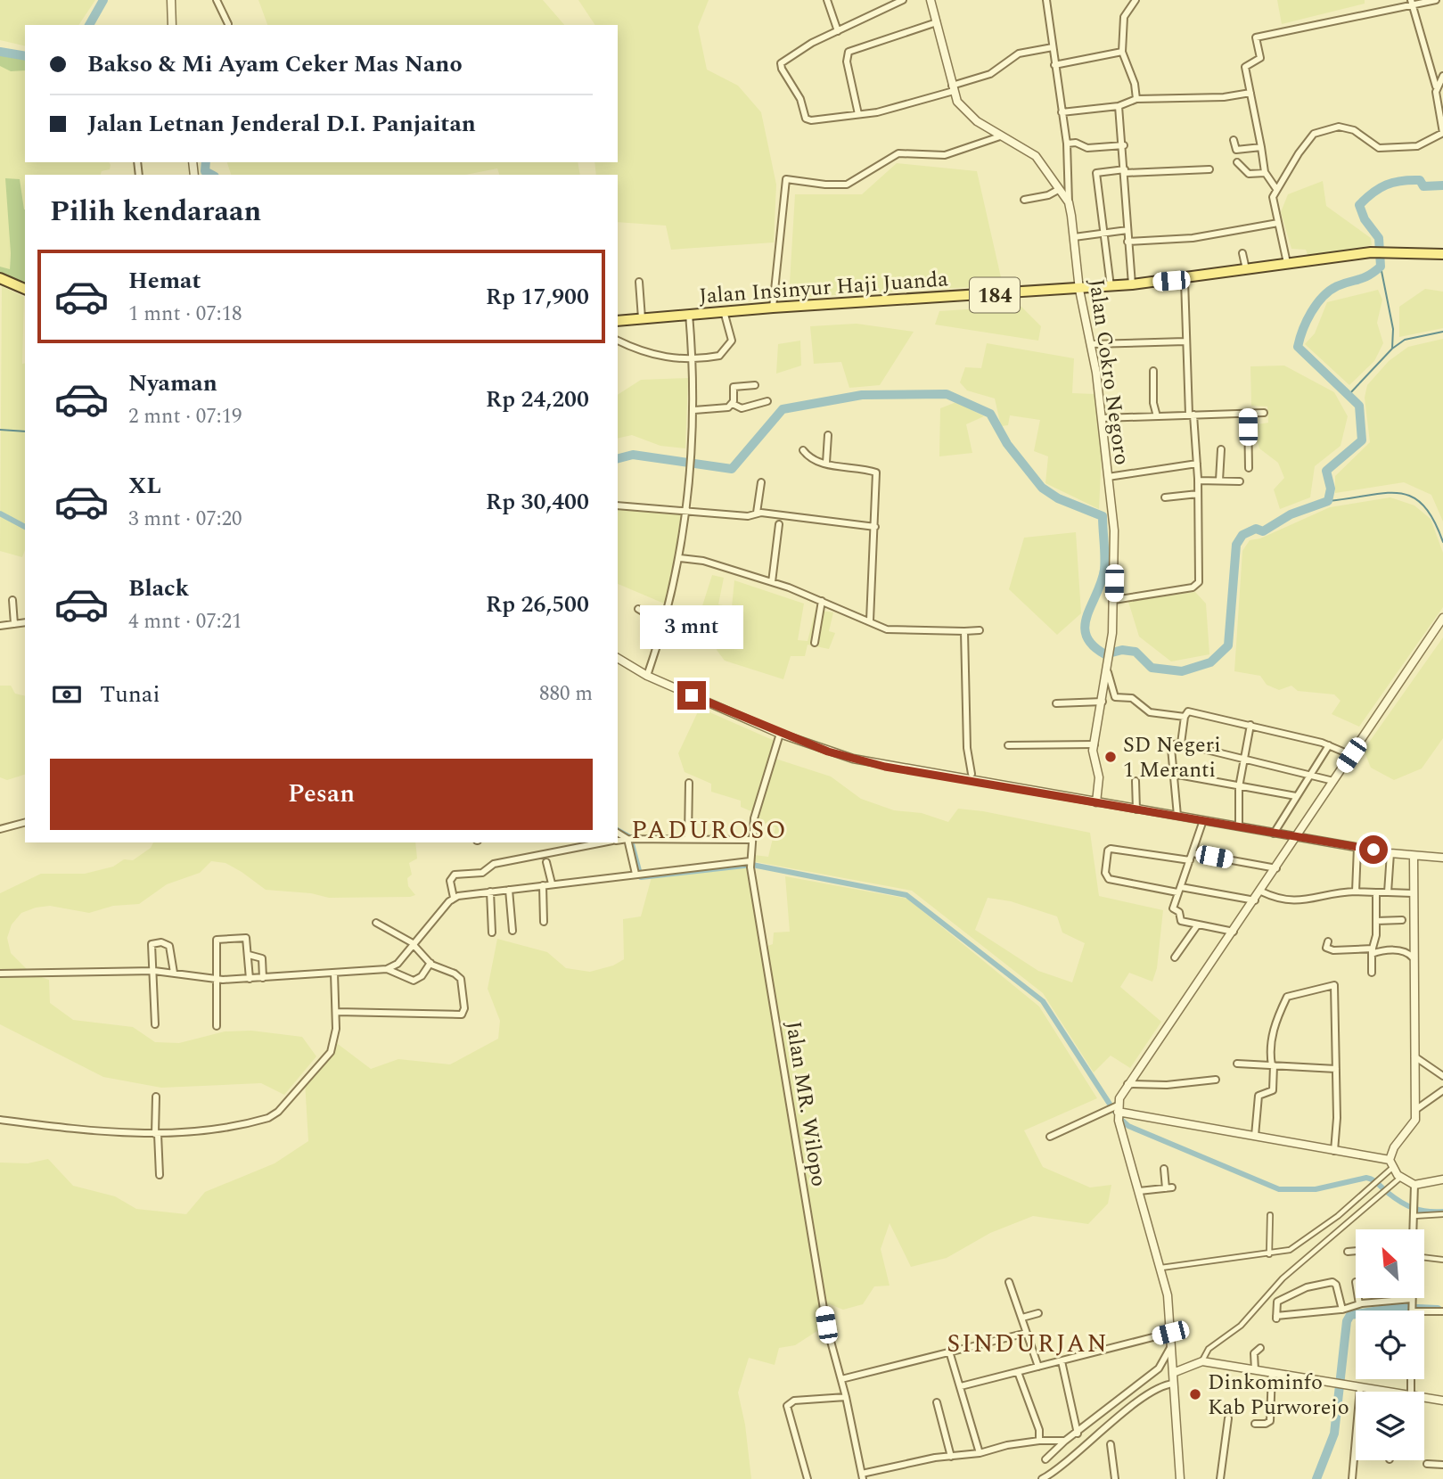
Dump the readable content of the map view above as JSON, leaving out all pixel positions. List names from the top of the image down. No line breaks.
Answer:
{"streets":{"main road":["Jalan Insinyur Haji Juanda","184"],"street":["Jalan Cokro Negoro","Jalan MR. Wilopo"]},"crossings":[["Jalan Insinyur Haji Juanda","Jalan Cokro Negoro"]],"districts":["PADUROSO","SINDURJAN"],"places":["SD Negeri 1 Meranti","Dinkominfo Kab Purworejo"],"north":"top left","page":{"banner":["Bakso & Mi Ayam Ceker Mas Nano","Jalan Letnan Jenderal D.I. Panjaitan"],"heading":"Pilih kendaraan","list":[{"name":"Hemat","note":"1 mnt · 07:18","value":"Rp 17,900"},{"name":"Nyaman","note":"2 mnt · 07:19","value":"Rp 24,200"},{"name":"XL","note":"3 mnt · 07:20","value":"Rp 30,400"},{"name":"Black","note":"4 mnt · 07:21","value":"Rp 26,500"}],"bubble":"3 mnt","pay":["Tunai","880 m"],"buttons":"Pesan"}}
